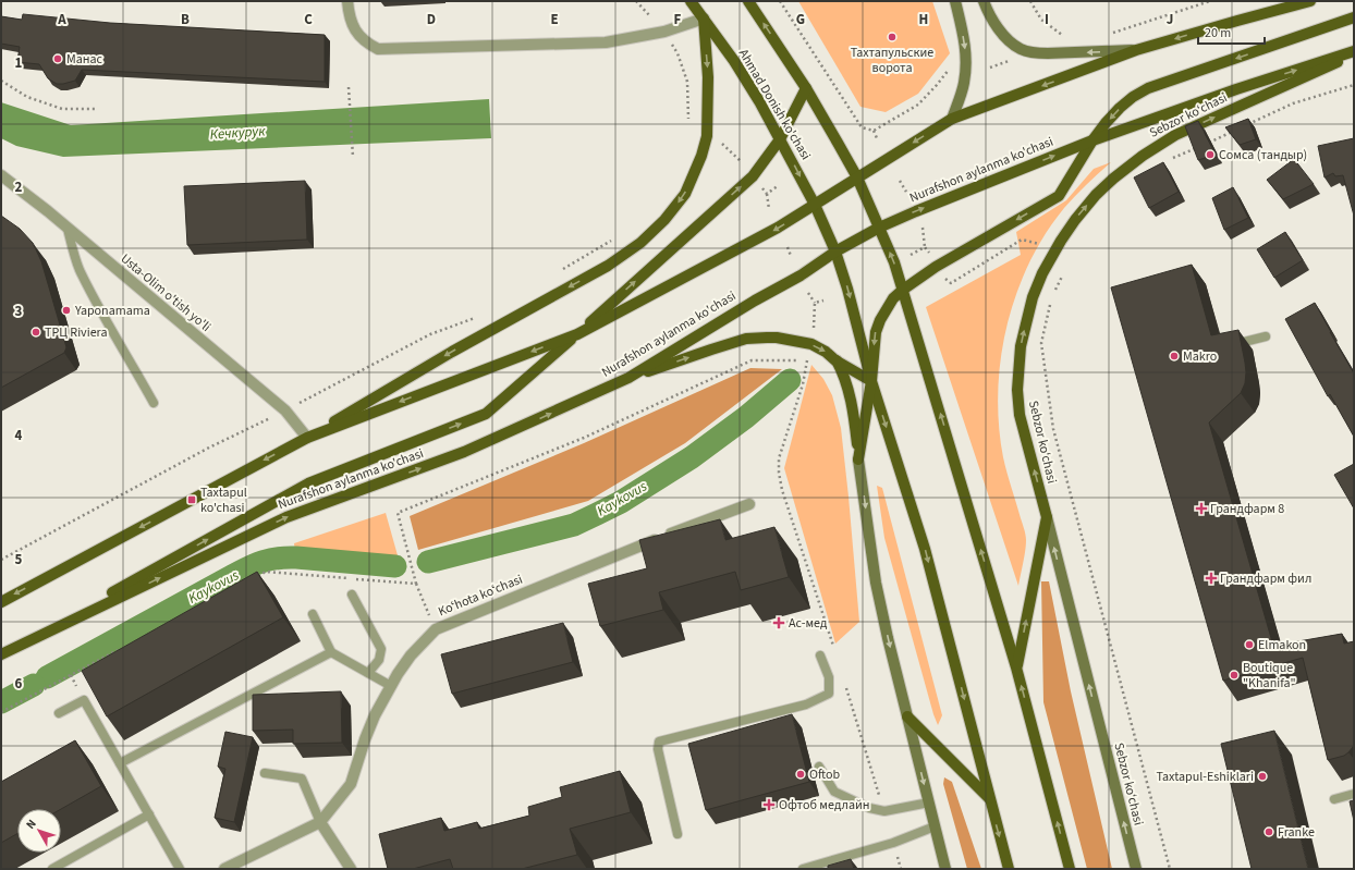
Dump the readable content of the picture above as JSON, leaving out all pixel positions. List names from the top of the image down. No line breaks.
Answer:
{"streets":{"main road":["Ahmad Donish ko'chasi","Sebzor ko‘chasi","Nurafshon aylanma ko'chasi"],"street":["Usta-Olim o'tish yo'li","Koʻhota koʻchasi"]},"one_way":["Sebzor ko‘chasi"],"water":["Кечкурук","Kaykovus"],"places":{"other":["Тахтапульские ворота","Манас","Сомса (тандыр)","Yaponamama","ТРЦ Riviera","Makro","Elmakon","Boutique \"Khanifa\"","Oftob","Taxtapul-Eshiklari","Franke"],"transit":["Taxtapul ko'chasi"],"health":["Грандфарм 8","Грандфарм фил","Ас-мед","Офтоб медлайн"]},"scale_bar":"20 m","north":"top left","grid":{"columns":["A","B","C","D","E","F","G","H","I","J"],"rows":["1","2","3","4","5","6"]}}
